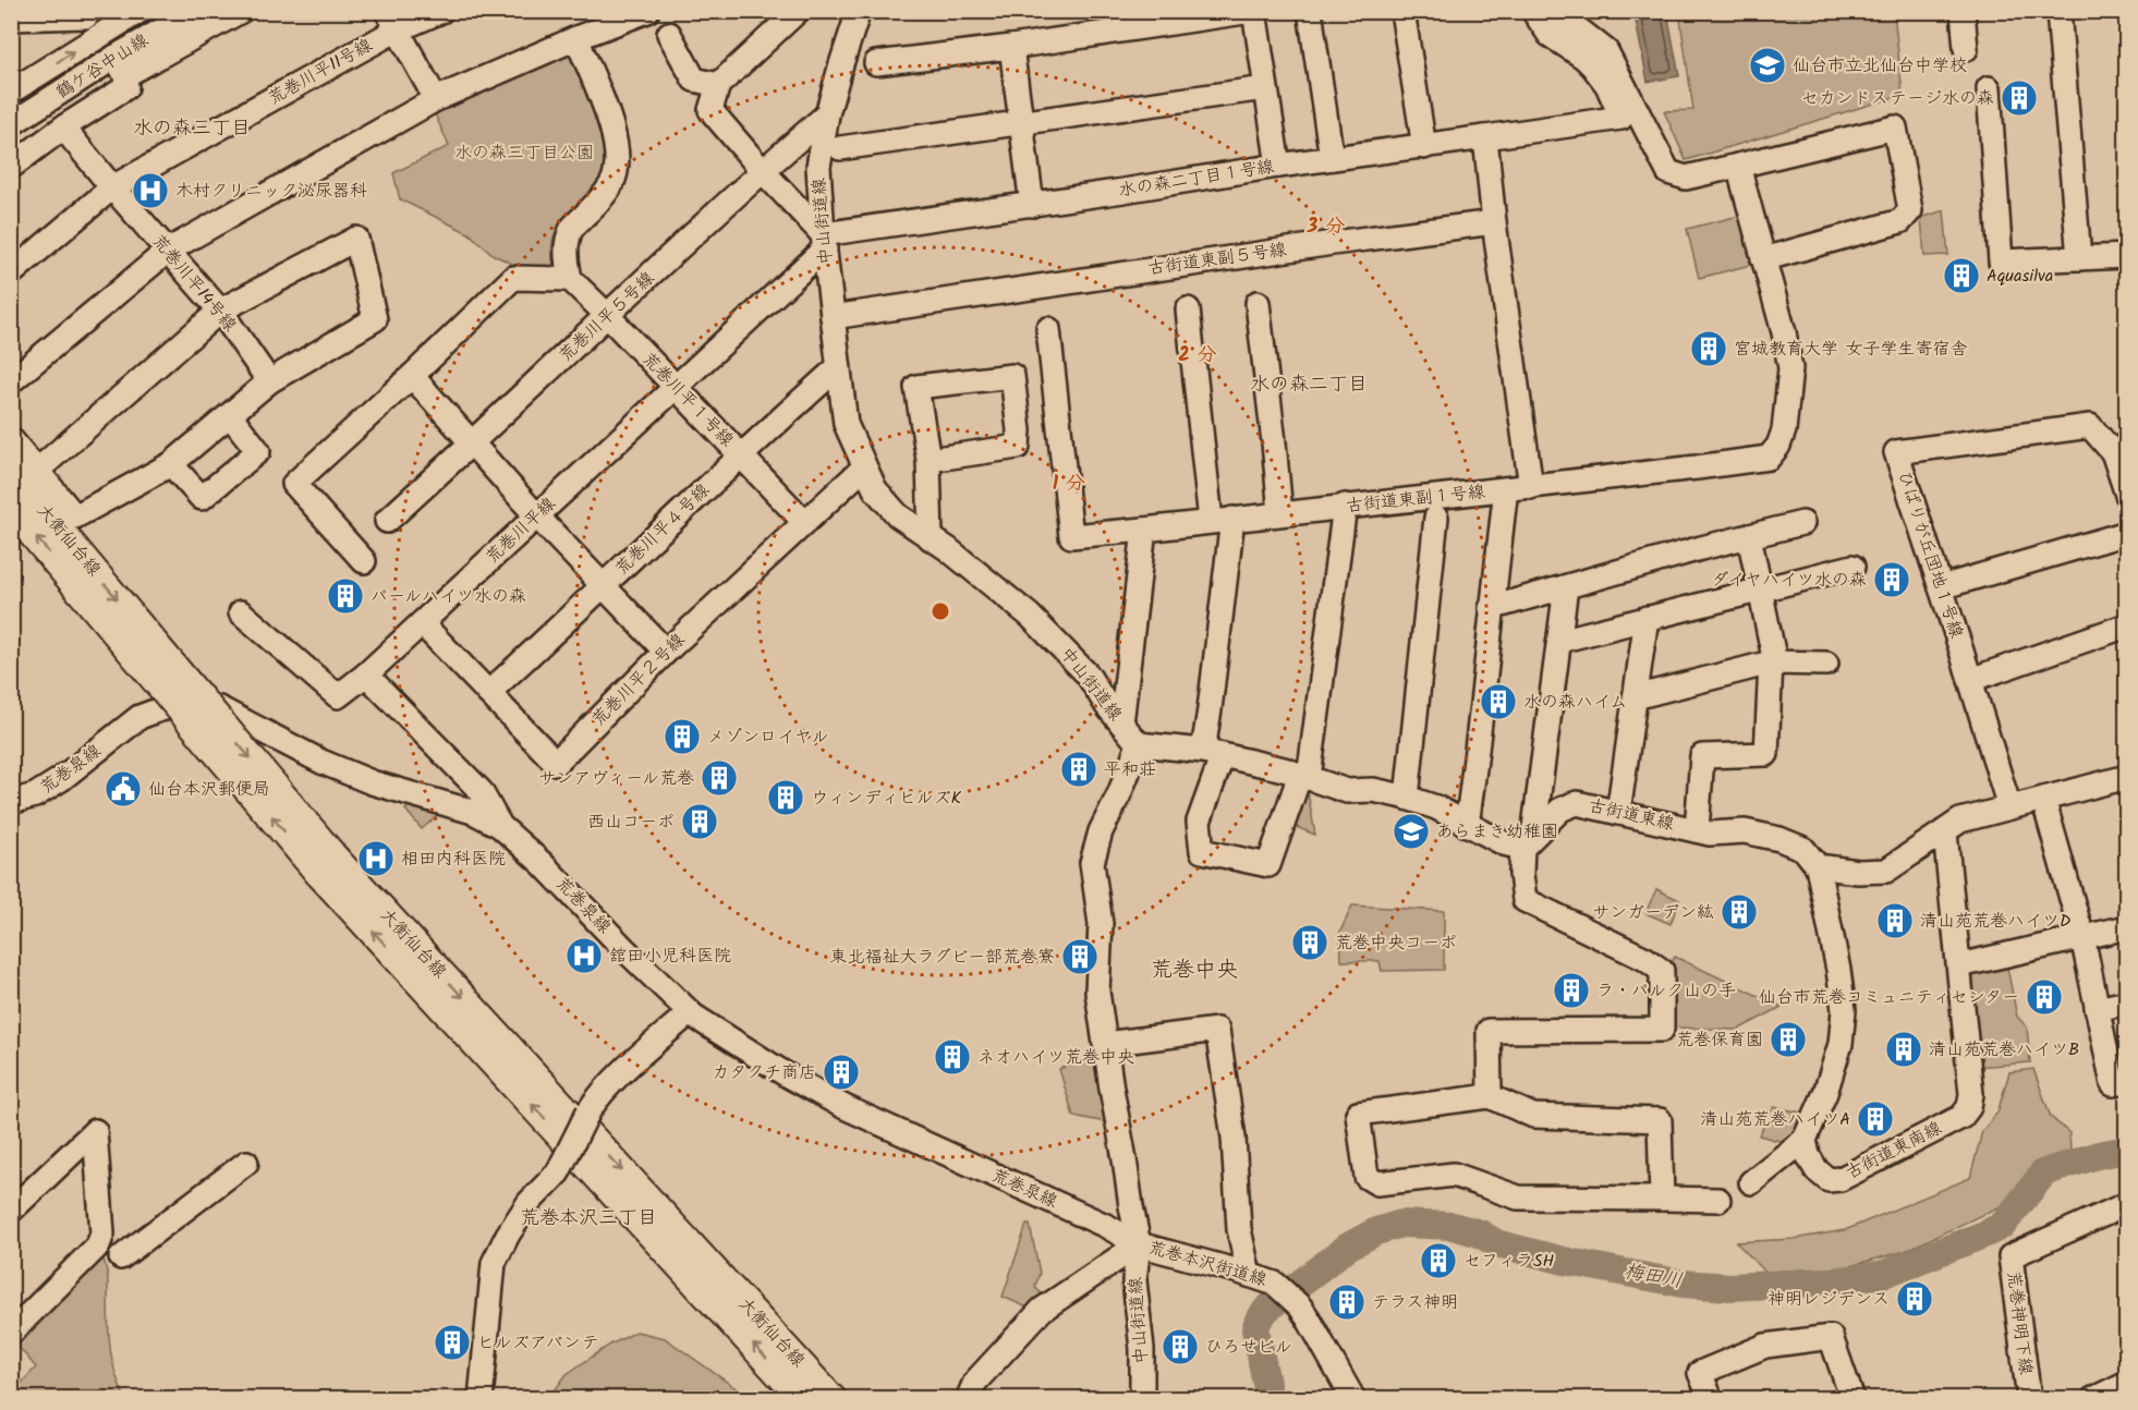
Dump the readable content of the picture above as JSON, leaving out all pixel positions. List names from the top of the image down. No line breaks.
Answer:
{"streets":{"main road":["大衡仙台線"],"street":["鶴ケ谷中山線","荒巻川平11号線","水の森二丁目１号線","中山街道線","古街道東副５号線","荒巻川平14号線","荒巻川平５号線","荒巻川平１号線","古街道東副１号線","荒巻川平４号線","荒巻川平線","ひばりが丘団地１号線","荒巻川平２号線","荒巻泉線","古街道東線","古街道東南線","荒巻本沢街道線","荒巻神明下線"]},"crossings":[["荒巻川平11号線","荒巻川平14号線"],["水の森二丁目１号線","中山街道線"],["水の森二丁目１号線","荒巻川平線"],["中山街道線","古街道東副５号線"],["中山街道線","荒巻川平５号線"],["中山街道線","荒巻川平４号線"],["中山街道線","荒巻川平線"],["中山街道線","荒巻川平２号線"],["中山街道線","荒巻泉線"],["中山街道線","荒巻本沢街道線"],["荒巻川平５号線","荒巻川平１号線"],["荒巻川平１号線","荒巻川平４号線"],["荒巻川平１号線","荒巻川平線"],["荒巻川平１号線","荒巻川平２号線"],["荒巻川平４号線","荒巻川平２号線"],["荒巻川平線","荒巻川平２号線"],["荒巻泉線","荒巻本沢街道線"]],"districts":["水の森三丁目","水の森二丁目","荒巻中央","荒巻本沢三丁目"],"water":["梅田川"],"parks":["水の森三丁目公園"],"places":{"school or university":["仙台市立北仙台中学校","あらまき幼稚園"],"building":["セカンドステージ水の森","Aquasilva","宮城教育大学 女子学生寄宿舎","ダイヤハイツ水の森","パールハイツ水の森","水の森ハイム","メゾンロイヤル","平和荘","サンアヴィール荒巻","ウィンディヒルズK","西山コーポ","サンガーデン紘","清山苑荒巻ハイツD","荒巻中央コーポ","東北福祉大ラグビー部荒巻寮","ラ・パルク山の手","仙台市荒巻コミュニティセンター","荒巻保育園","清山苑荒巻ハイツB","ネオハイツ荒巻中央","カタクチ商店","清山苑荒巻ハイツA","セフィラSH","神明レジデンス","テラス神明","ヒルズアバンテ","ひろせビル"],"hospital":["木村クリニック泌尿器科","相田内科医院","舘田小児科医院"],"public building":["仙台本沢郵便局"]},"rings":["3 分","2 分","1 分"]}
